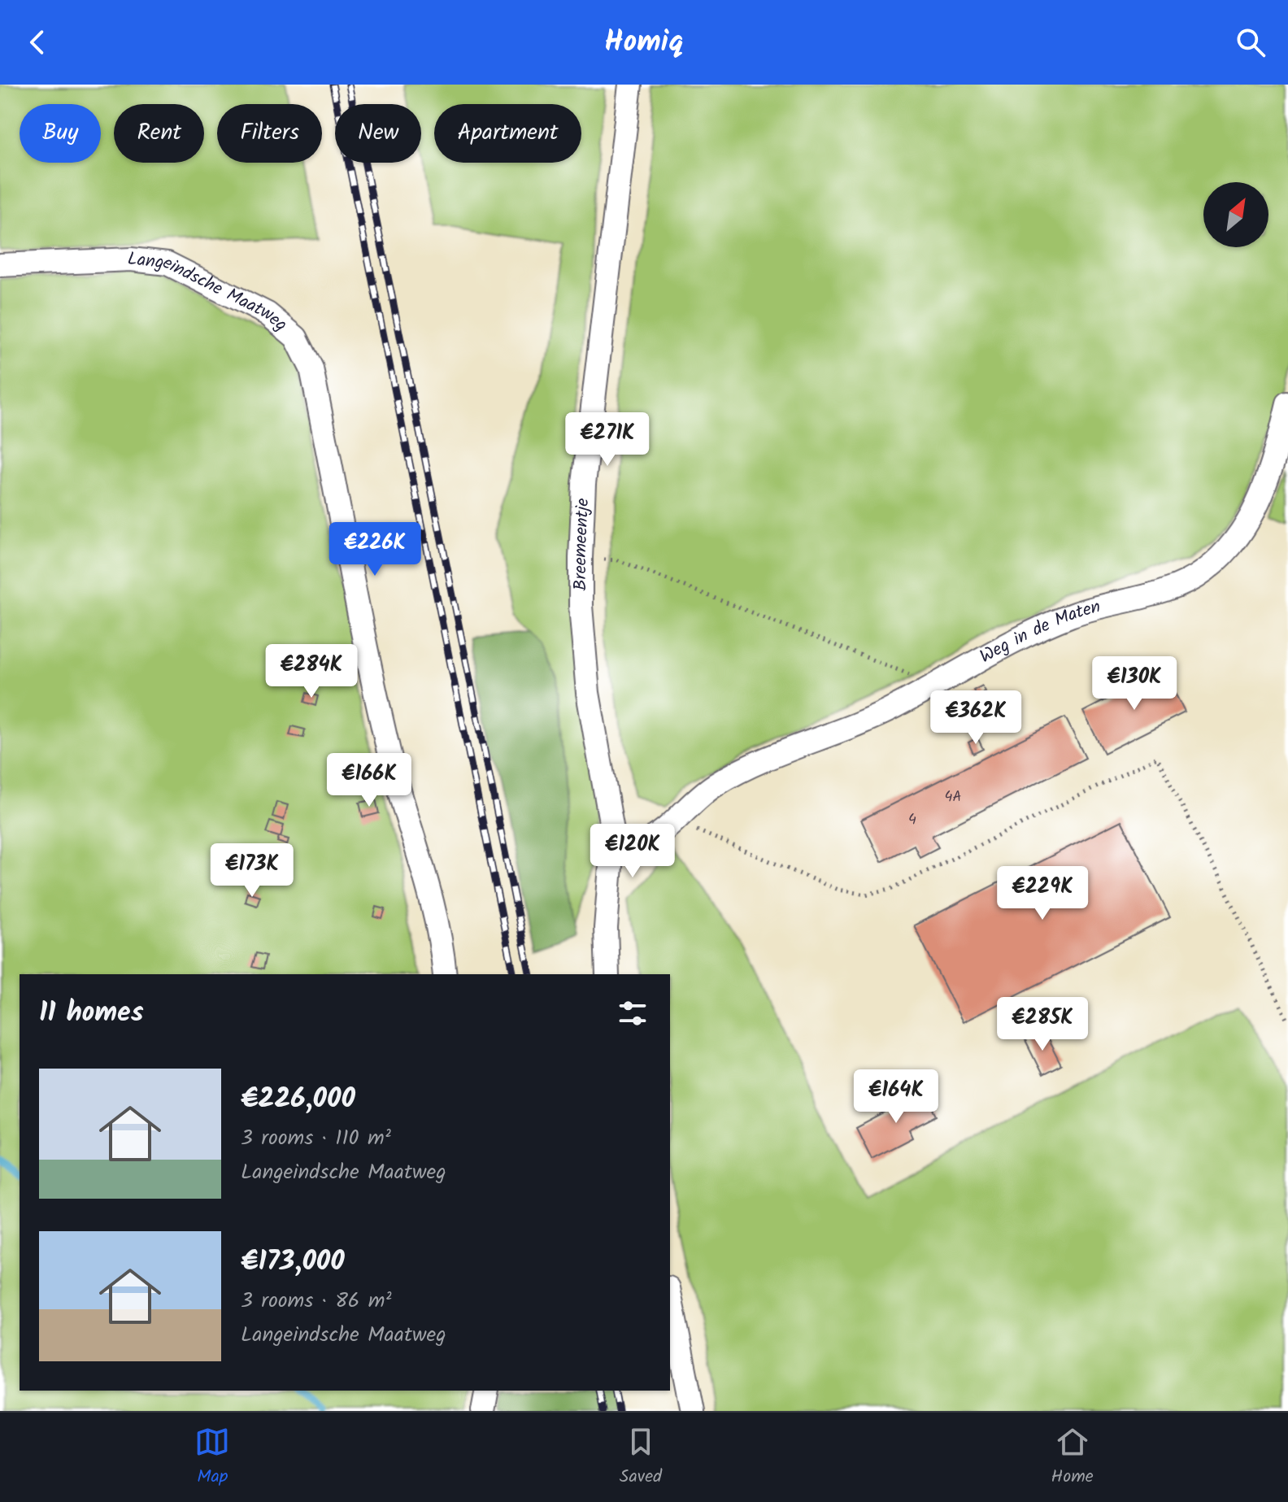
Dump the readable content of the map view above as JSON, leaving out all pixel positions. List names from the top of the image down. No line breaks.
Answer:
{"streets":{"street":["Langeindsche Maatweg","Breemeentje","Weg in de Maten"]},"crossings":[["Breemeentje","Weg in de Maten"]],"house_numbers":["4A","4"],"north":"top right","page":{"header":"Homiq","chip":["Buy","Rent","Filters","New","Apartment"],"price":["€271K","€226K","€284K","€130K","€362K","€166K","€120K","€173K","€229K","€285K","€164K"],"heading":"11 homes","list":[{"name":"€226,000","note":"3 rooms · 110 m² · Langeindsche Maatweg"},{"name":"€173,000","note":"3 rooms · 86 m² · Langeindsche Maatweg"}],"tabs":["Map","Saved","Home"]}}
